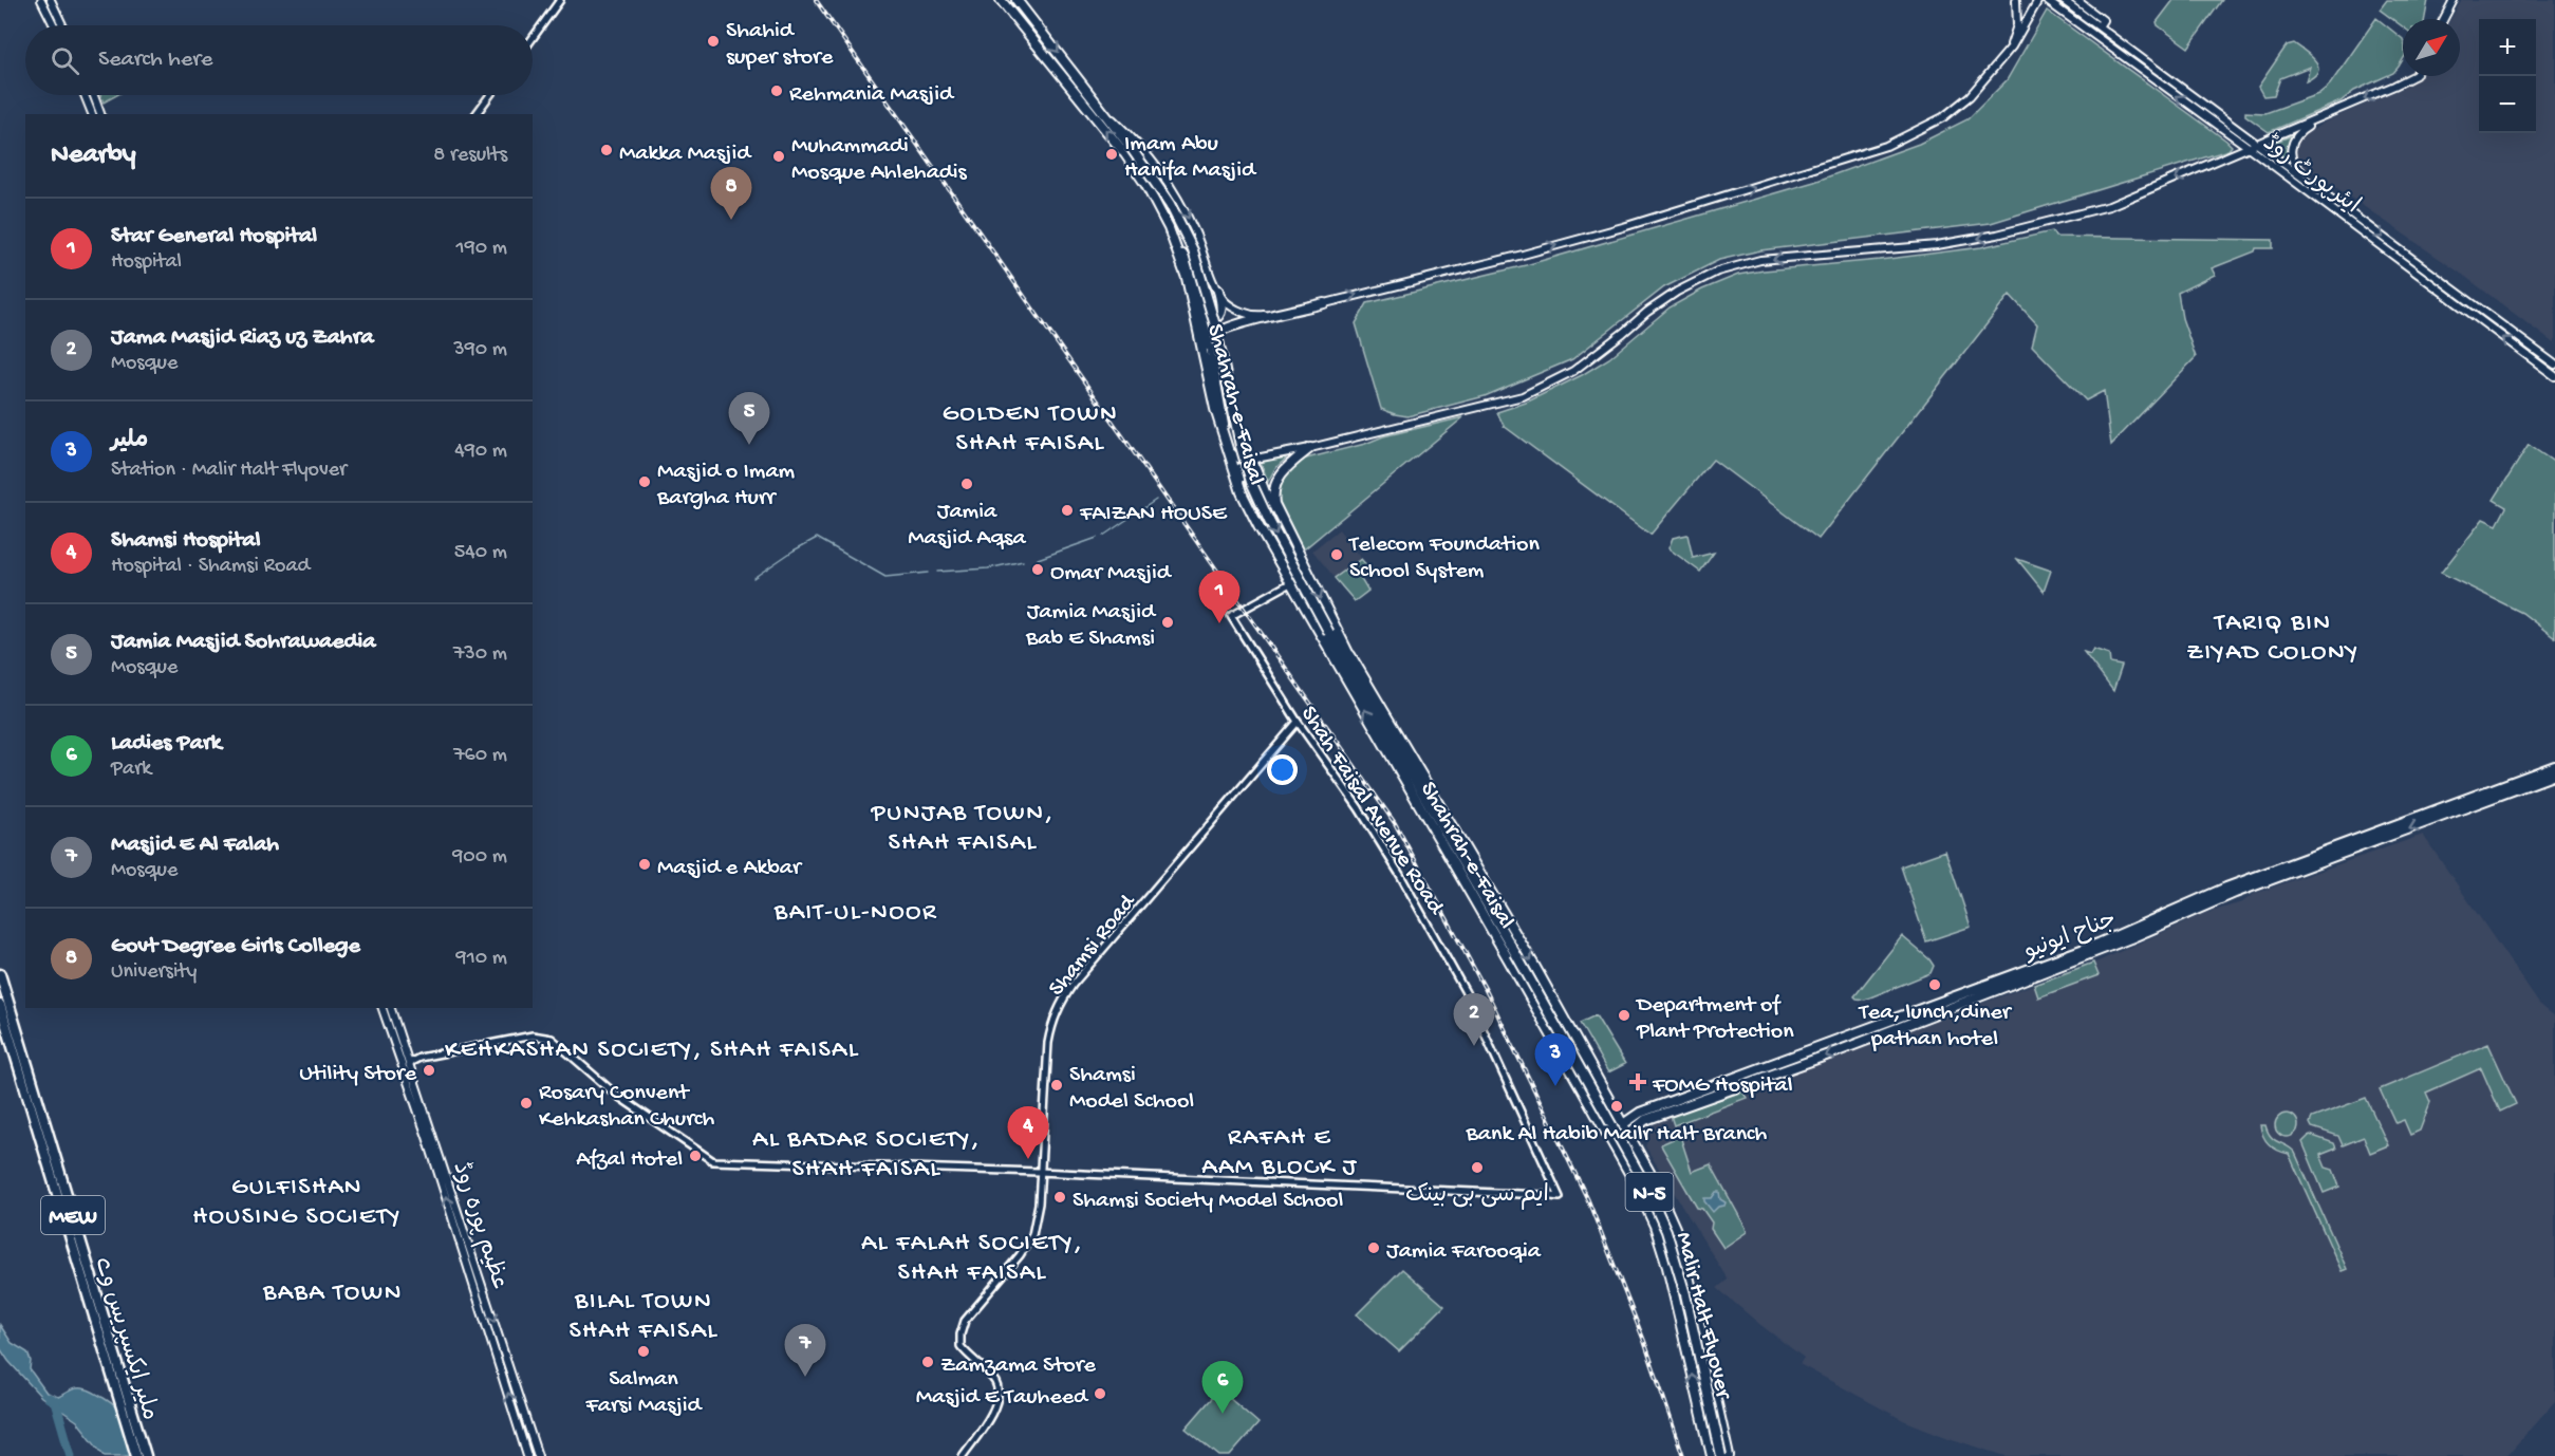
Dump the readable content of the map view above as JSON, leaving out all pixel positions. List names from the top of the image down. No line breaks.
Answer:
{"streets":{"highway":["Shahrah-e-Faisal","جناح ایونیو","N-5","MEW","Malir Halt Flyover","ملیر ایکسپریس وے"],"main road":["ایئرپورٹ روڈ","عظیم پورہ روڈ"],"street":["Shah Faisal Avenue Road","Shamsi Road"]},"crossings":[["Shahrah-e-Faisal","Shah Faisal Avenue Road"],["Shahrah-e-Faisal","Malir Halt Flyover"],["Shah Faisal Avenue Road","Shamsi Road"]],"districts":["GOLDEN TOWN SHAH FAISAL","TARIQ BIN ZIYAD COLONY","PUNJAB TOWN, SHAH FAISAL","BAIT-UL-NOOR","KEHKASHAN SOCIETY, SHAH FAISAL","RAFAH E AAM BLOCK J","AL BADAR SOCIETY, SHAH FAISAL","GULFISHAN HOUSING SOCIETY","AL FALAH SOCIETY, SHAH FAISAL","BABA TOWN","BILAL TOWN SHAH FAISAL"],"places":{"other":["Shahid super store","Rehmania Masjid","Makka Masjid","Imam Abu Hanifa Masjid","Muhammadi Mosque Ahlehadis","Masjid o Imam Bargha Hurr","Jamia Masjid Aqsa","FAIZAN HOUSE","Telecom Foundation School System","Omar Masjid","Jamia Masjid Bab E Shamsi","Masjid e Akbar","Tea, lunch,diner pathan hotel","Department of Plant Protection","Utility Store","Shamsi Model School","Rosary Convent Kehkashan Church","Bank Al Habib Mailr Halt Branch","Afzal Hotel","ایم سی بی بینک","Shamsi Society Model School","Jamia Farooqia","Salman Farsi Masjid","Zamzama Store","Masjid E Tauheed"],"health":["FOMG Hospital"]},"north":"top right","page":{"map_buttons":["+","−"],"search":"Search here","heading":["Nearby","8 results"],"pins":["8","5","1","2","3","4","7","6"],"list":[{"mark":"1","name":"Star General Hospital","note":"Hospital","value":"190 m"},{"mark":"2","name":"Jama Masjid Riaz uz Zahra","note":"Mosque","value":"390 m"},{"mark":"3","name":"ملیر","note":"Station · Malir Halt Flyover","value":"490 m"},{"mark":"4","name":"Shamsi Hospital","note":"Hospital · Shamsi Road","value":"540 m"},{"mark":"5","name":"Jamia Masjid Sohrawaedia","note":"Mosque","value":"730 m"},{"mark":"6","name":"Ladies Park","note":"Park","value":"760 m"},{"mark":"7","name":"Masjid E Al Falah","note":"Mosque","value":"900 m"},{"mark":"8","name":"Govt Degree Girls College","note":"University","value":"910 m"}]}}
